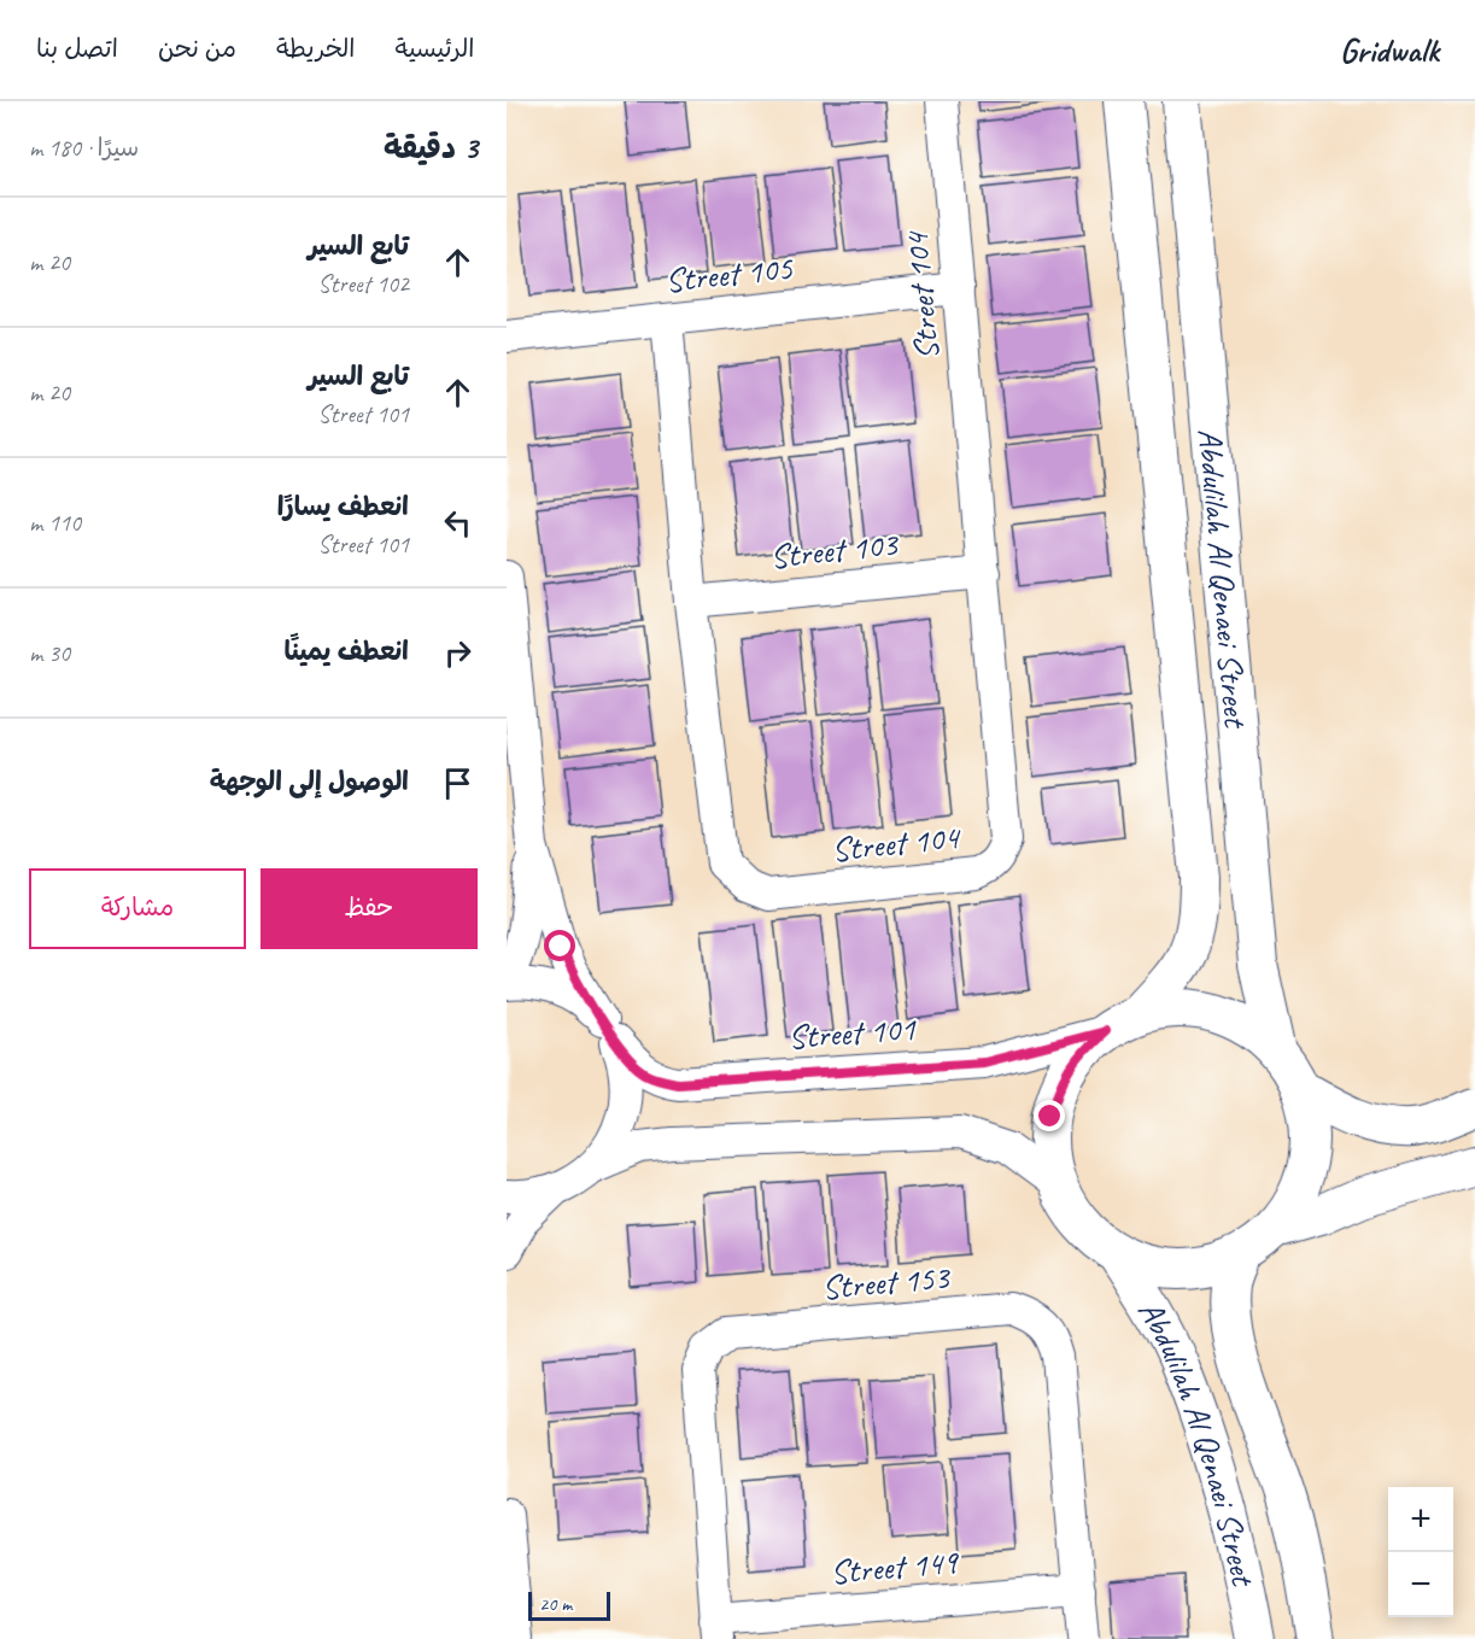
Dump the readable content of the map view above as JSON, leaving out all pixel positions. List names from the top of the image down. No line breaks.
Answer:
{"streets":{"main road":["Abdulilah Al Qenaei Street"],"street":["Street 105","Street 104","Street 103","Street 101","Street 153","Street 149"]},"crossings":[["Street 105","Street 104"],["Street 104","Street 103"],["Street 153","Street 149"]],"scale_bar":"20 m","page":{"header":"Gridwalk","nav":["الرئيسية","الخريطة","من نحن","اتصل بنا"],"heading":["3 دقيقة","سيرًا · 180 m"],"list":[["تابع السير","Street 102","20 m"],["تابع السير","Street 101","20 m"],["انعطف يسارًا","Street 101","110 m"],["انعطف يمينًا","30 m"],"الوصول إلى الوجهة"],"buttons":["حفظ","مشاركة"],"map_buttons":["+","−"],"scale":"20 m"}}
